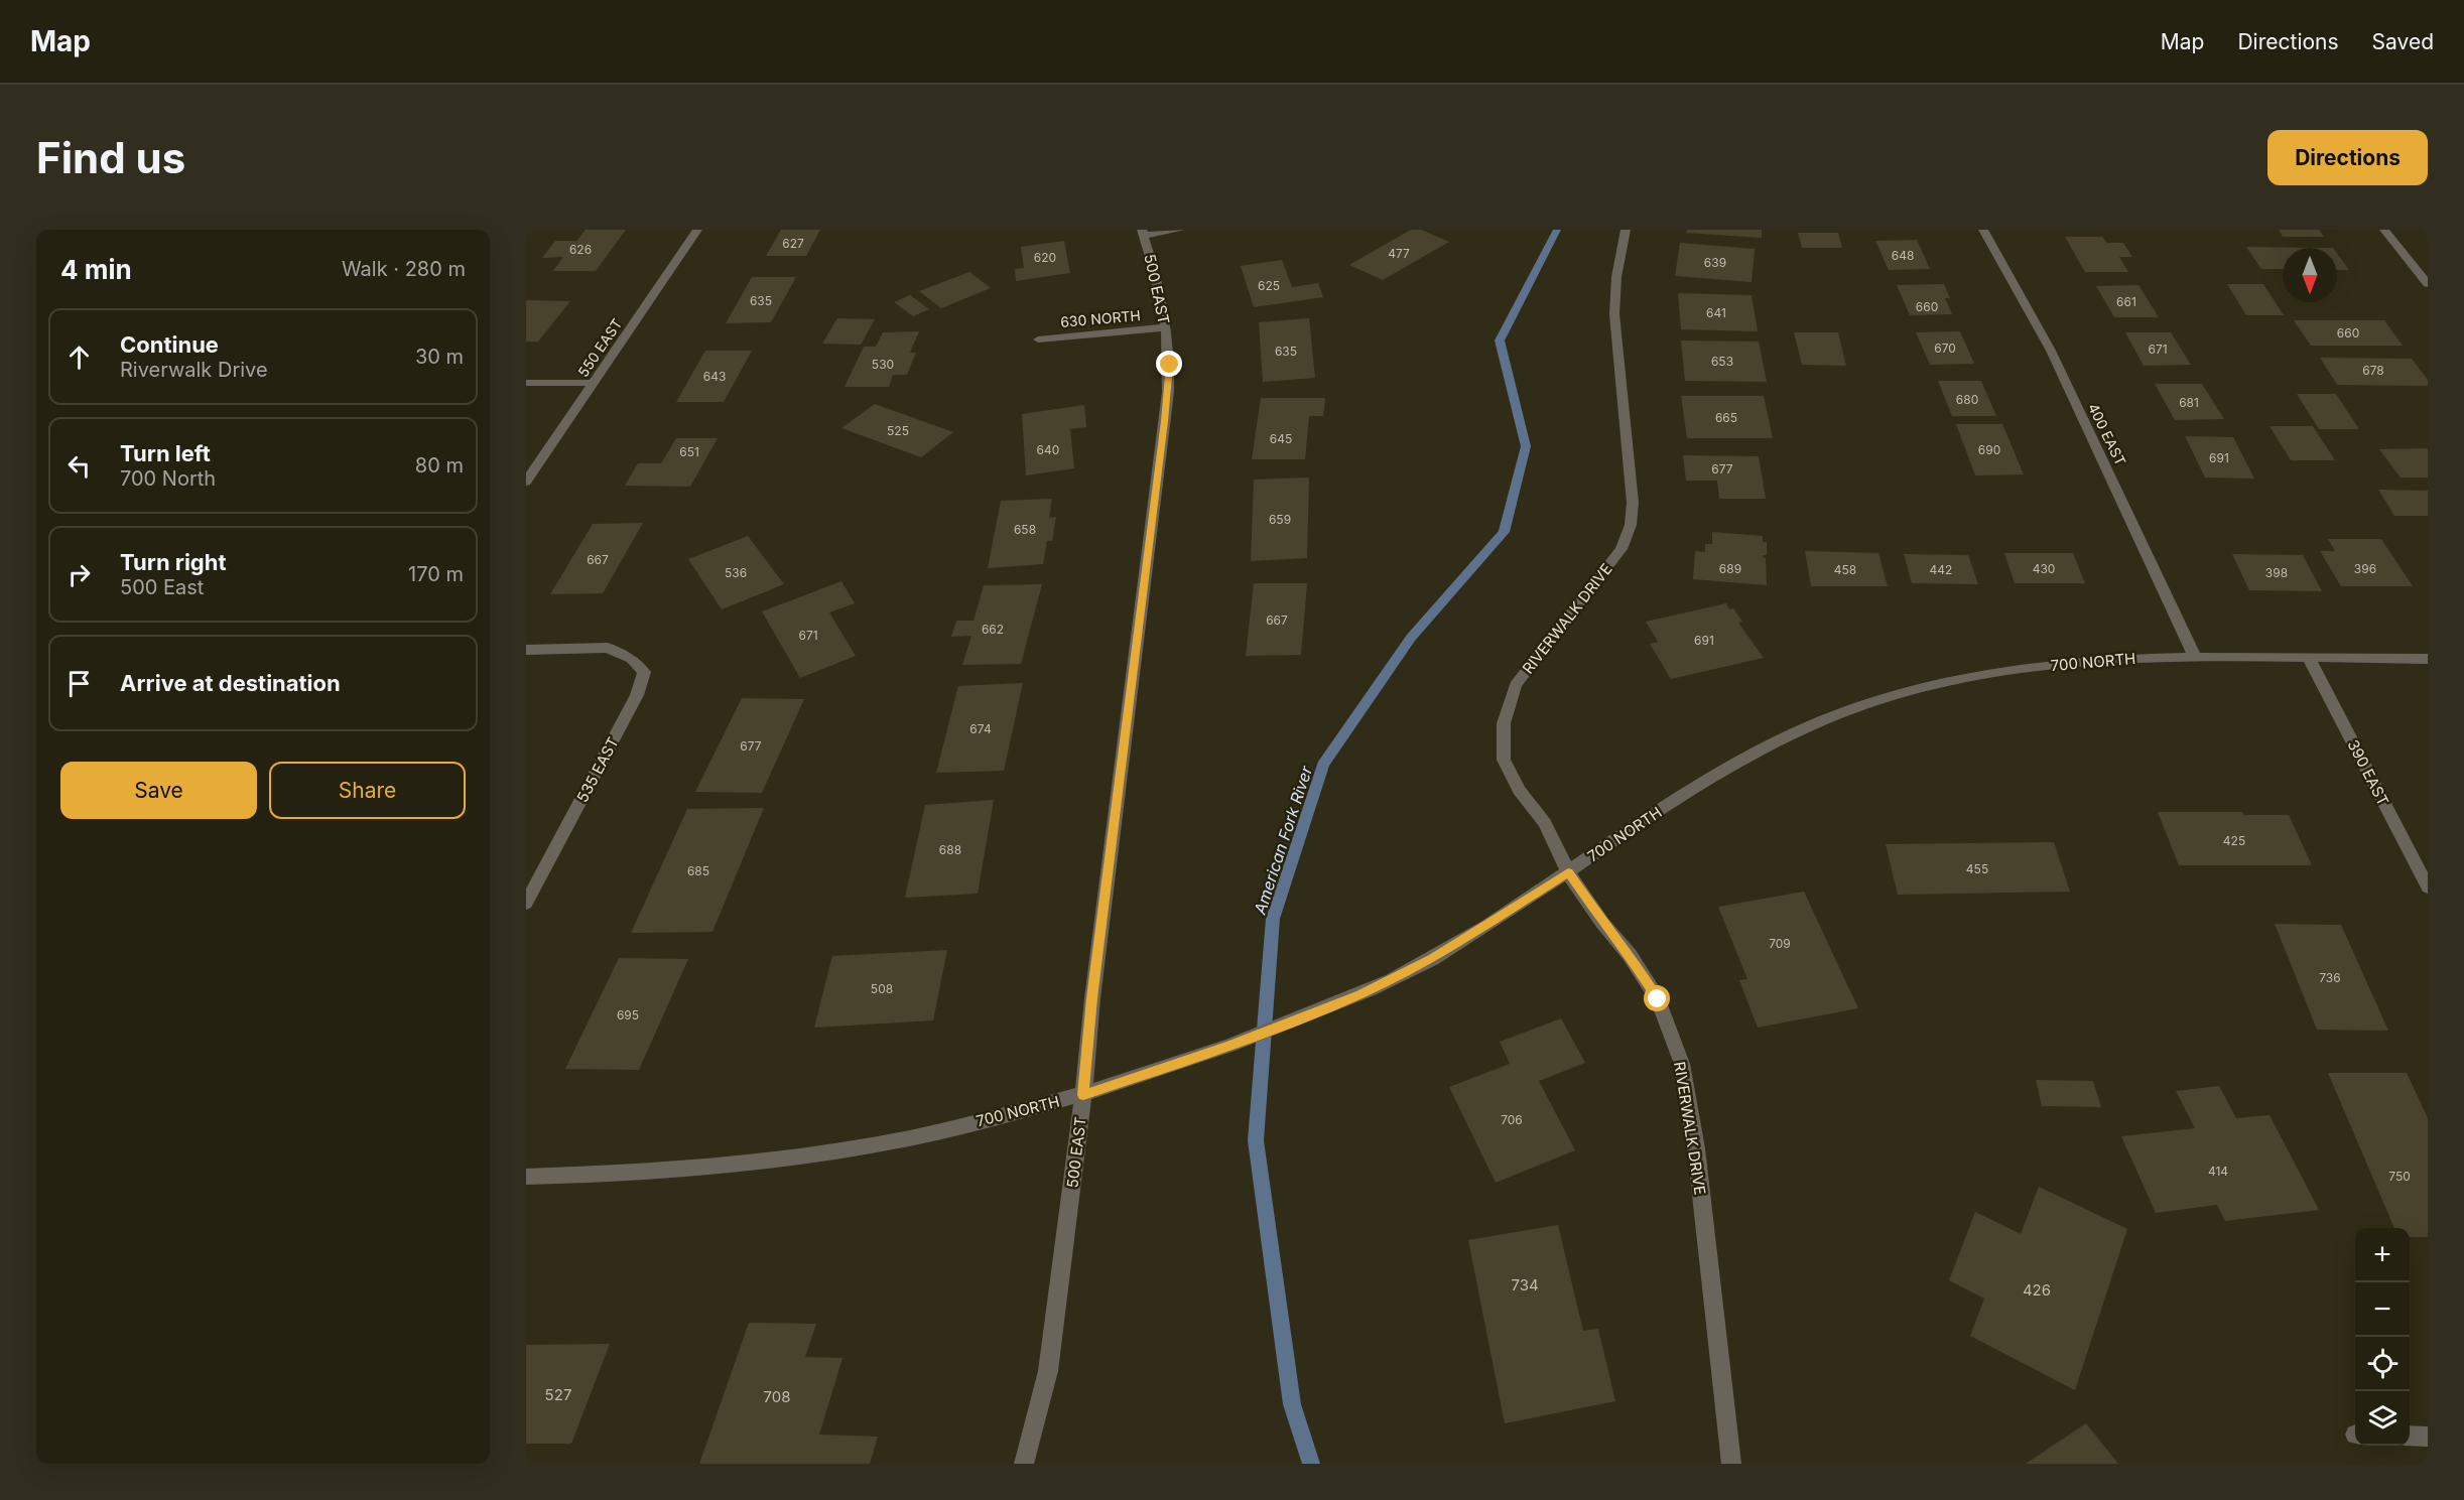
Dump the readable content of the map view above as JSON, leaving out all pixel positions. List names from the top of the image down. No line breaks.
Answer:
{"streets":{"street":["500 EAST","630 NORTH","550 EAST","400 EAST","RIVERWALK DRIVE","700 NORTH","535 EAST","390 EAST"]},"crossings":[["500 EAST","630 NORTH"],["500 EAST","700 NORTH"],["400 EAST","700 NORTH"],["RIVERWALK DRIVE","700 NORTH"],["700 NORTH","390 EAST"]],"water":["American Fork River"],"house_numbers":["627","626","477","648","620","639","625","635","661","660","641","660","670","671","635","653","530","678","643","680","681","665","525","645","640","690","651","691","677","659","658","667","689","430","396","458","442","536","398","667","662","671","691","674","677","425","688","455","685","709","736","508","695","706","414","750","734","426","527","708"],"north":"bottom","page":{"header":"Map","nav":["Map","Directions","Saved"],"buttons":["Directions",["Save","Share"]],"title":"Find us","heading":["4 min","Walk · 280 m"],"list":[["Continue","Riverwalk Drive","30 m"],["Turn left","700 North","80 m"],["Turn right","500 East","170 m"],"Arrive at destination"],"map_buttons":["+","−"]}}
